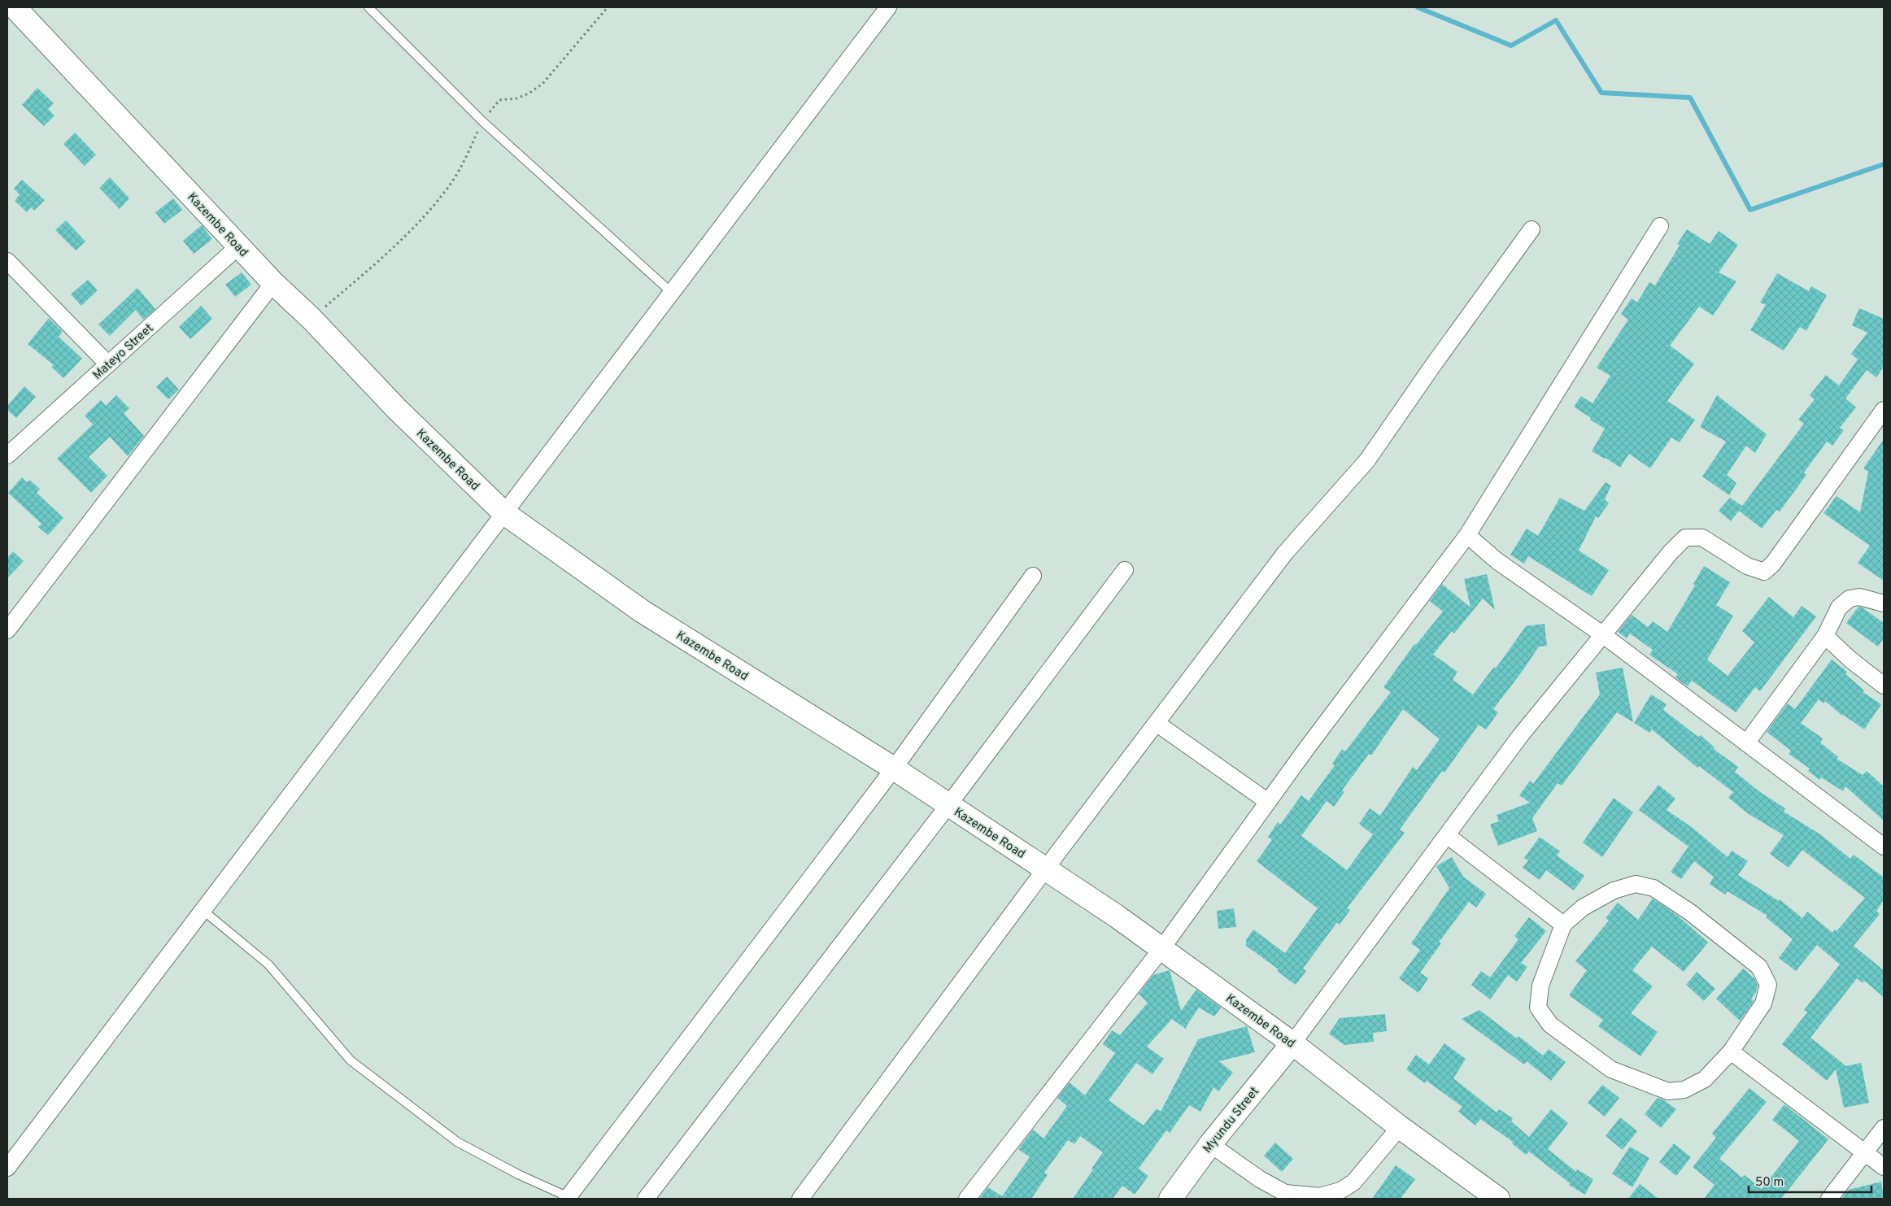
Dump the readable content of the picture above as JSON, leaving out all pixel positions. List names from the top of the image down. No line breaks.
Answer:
{"streets":{"main road":["Kazembe Road","Myundu Street"],"street":["Mateyo Street"]},"crossings":[["Kazembe Road","Mateyo Street"],["Kazembe Road","Myundu Street"]],"scale_bar":"50 m"}
